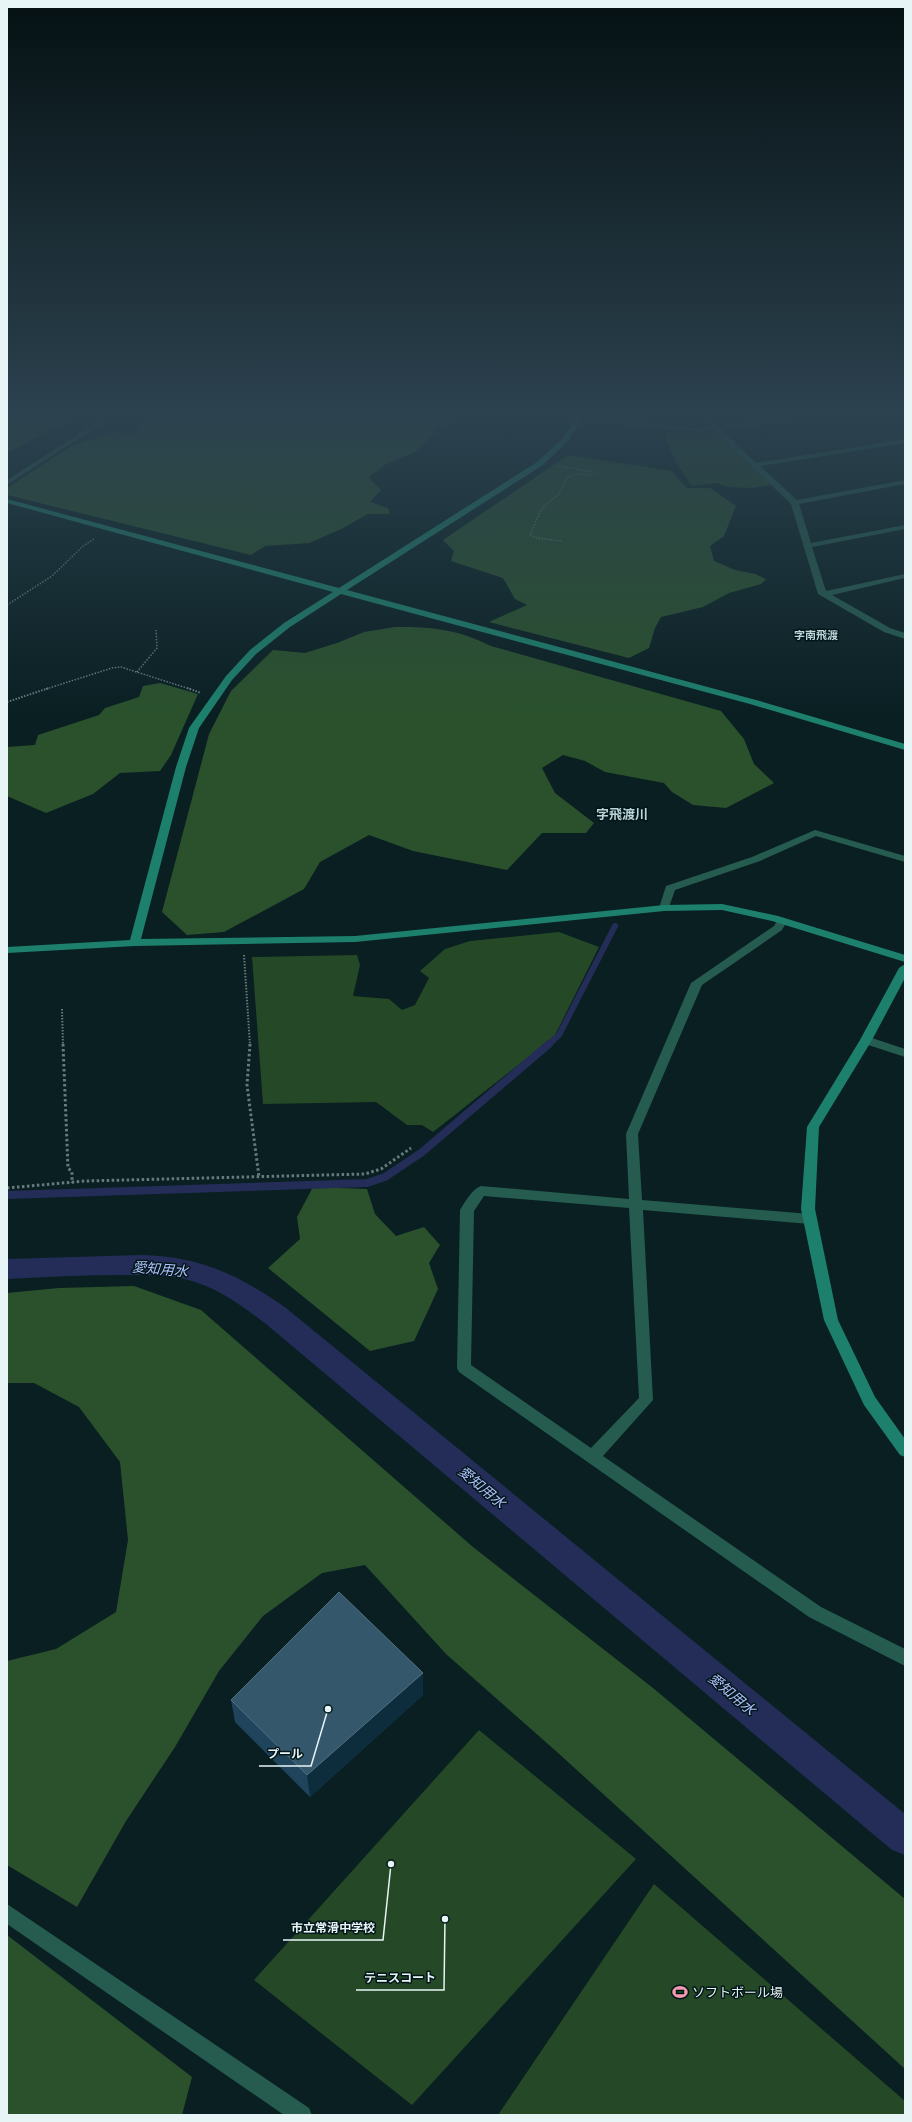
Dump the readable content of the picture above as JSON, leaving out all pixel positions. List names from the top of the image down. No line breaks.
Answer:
{"districts":["字南飛渡","字飛渡川"],"water":["愛知用水"],"places":{"other":["プール","市立常滑中学校","テニスコート"],"sports":["ソフトボール場"]}}
